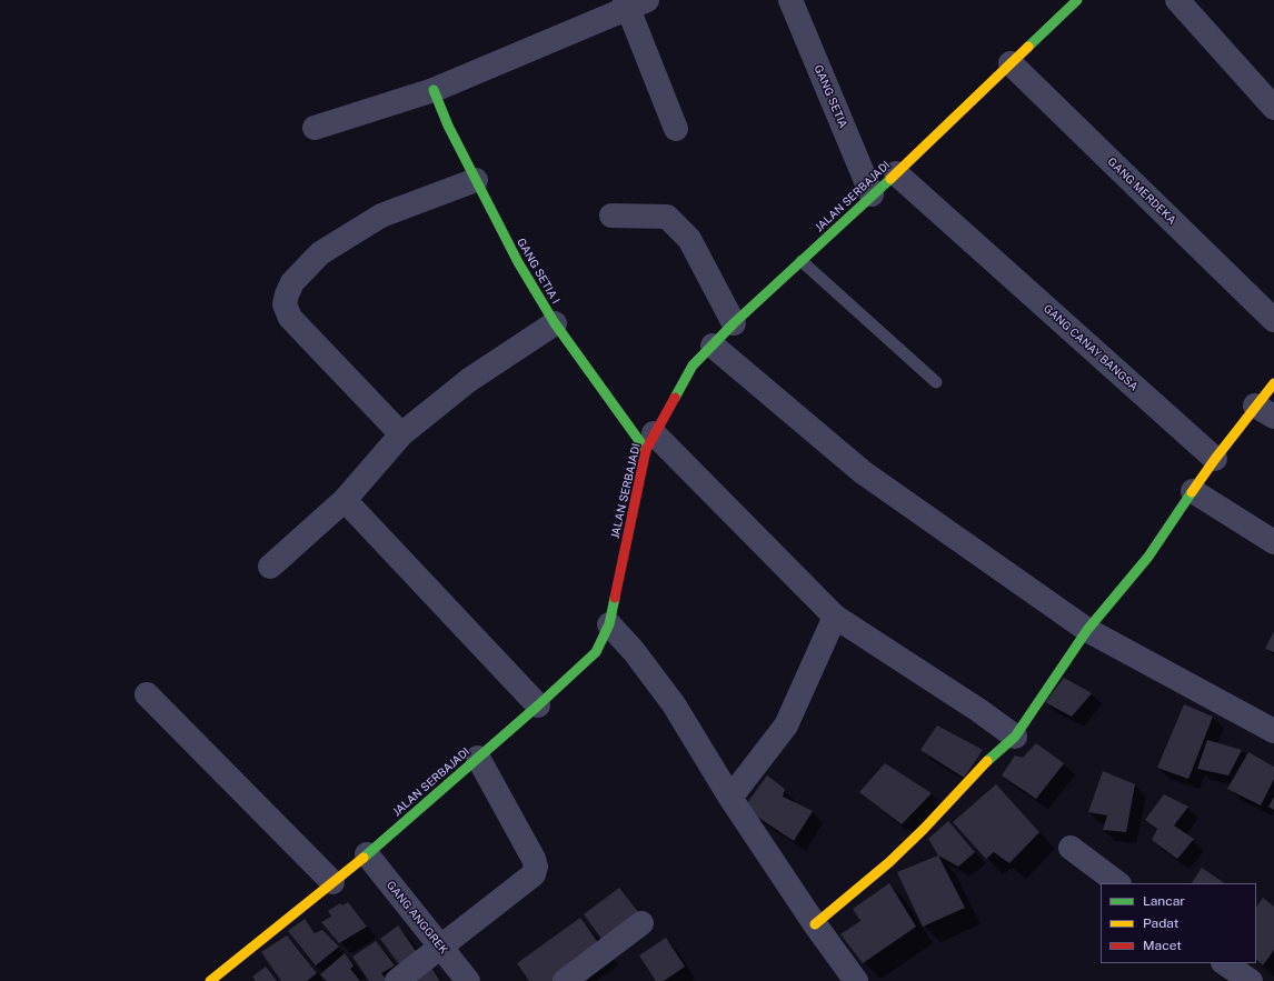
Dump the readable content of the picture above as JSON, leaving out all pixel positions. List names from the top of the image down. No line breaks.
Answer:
{"streets":{"street":["GANG SETIA","GANG MERDEKA","JALAN SERBAJADI","GANG SETIA I","GANG CANAY BANGSA","GANG ANGGREK"]},"crossings":[["GANG SETIA","JALAN SERBAJADI"],["GANG MERDEKA","JALAN SERBAJADI"],["JALAN SERBAJADI","GANG SETIA I"],["JALAN SERBAJADI","GANG CANAY BANGSA"],["JALAN SERBAJADI","GANG ANGGREK"]],"legend":["Lancar","Padat","Macet"]}
